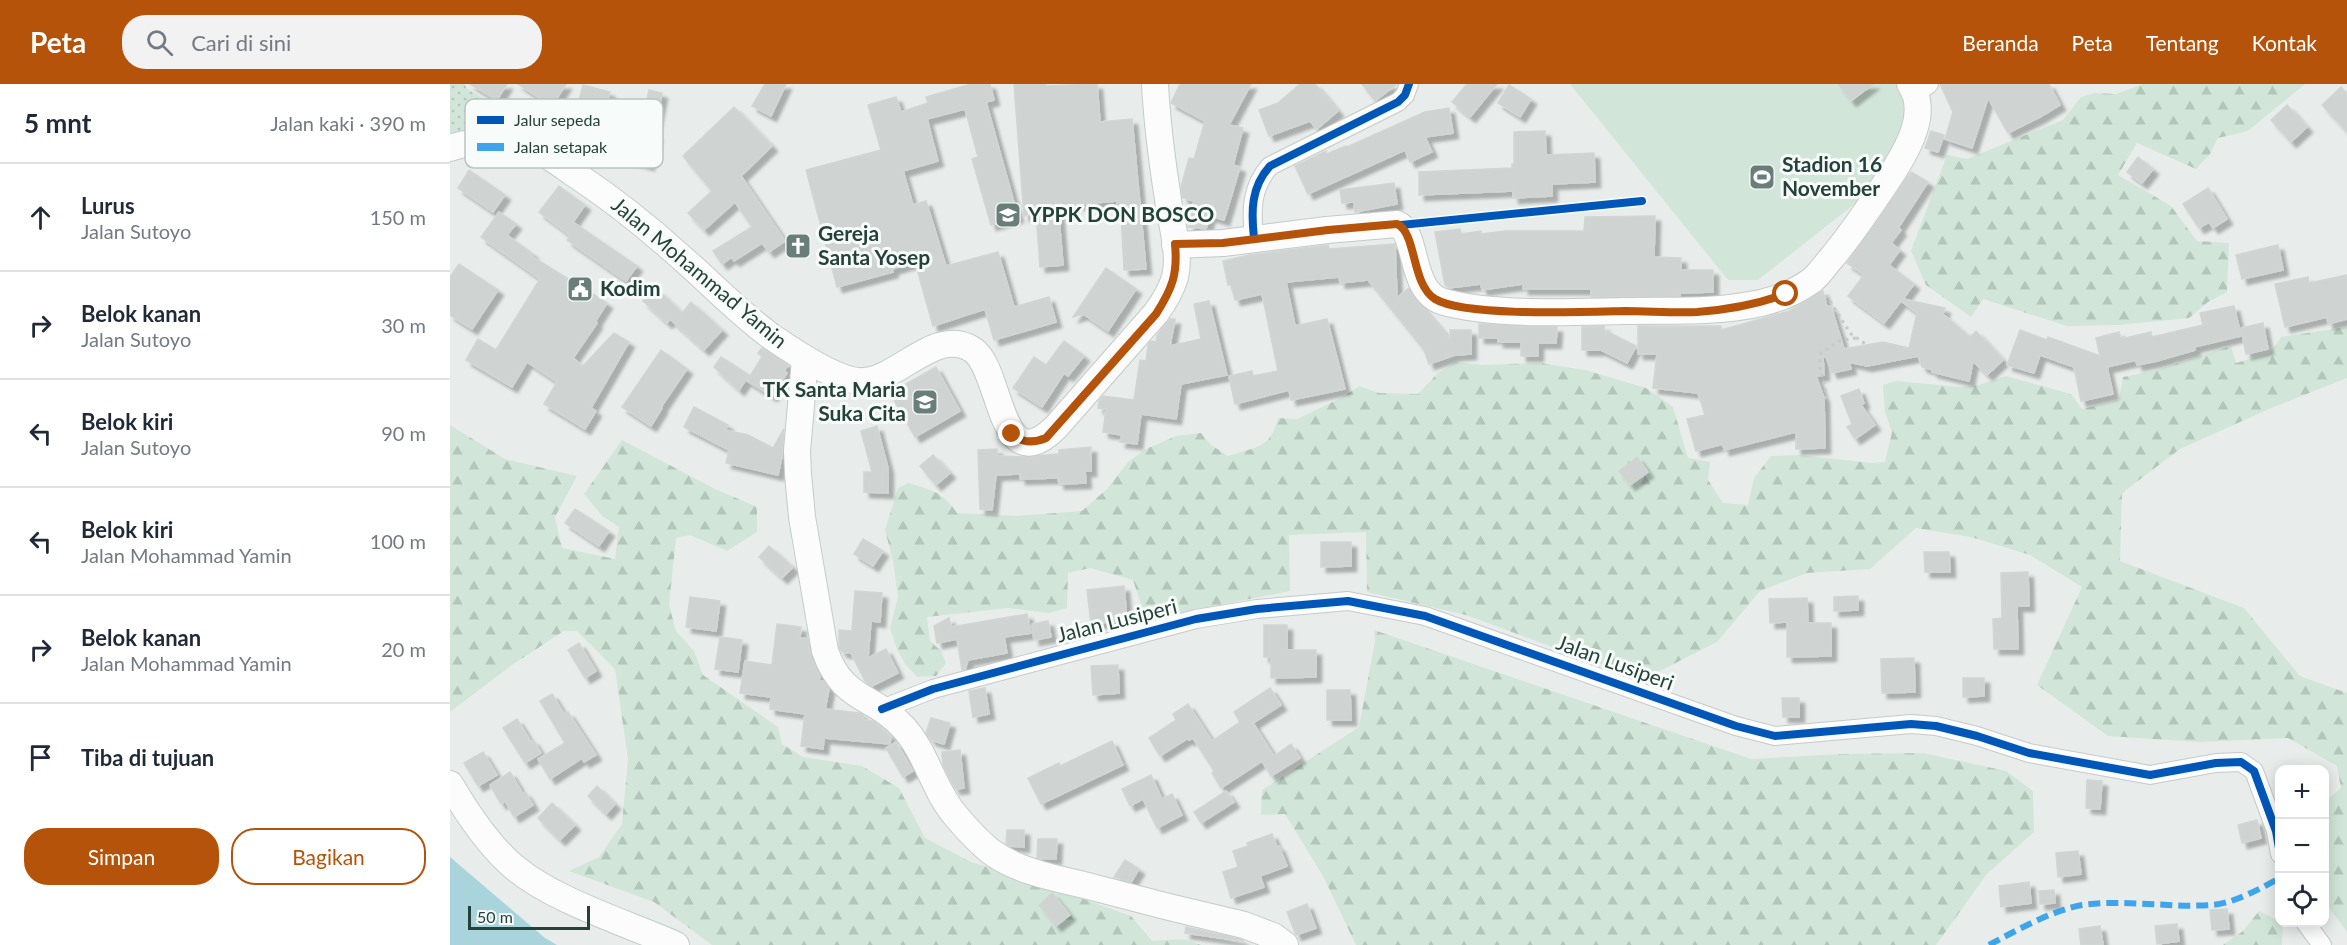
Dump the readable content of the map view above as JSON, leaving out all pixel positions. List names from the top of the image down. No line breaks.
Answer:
{"streets":{"main road":["Jalan Mohammad Yamin"],"street":["Jalan Lusiperi"]},"places":{"sports":["Stadion 16 November"],"school or university":["YPPK DON BOSCO","TK Santa Maria Suka Cita"],"church":["Gereja Santa Yosep"],"public building":["Kodim"]},"legend":["Jalur sepeda","Jalan setapak"],"scale_bar":"50 m","page":{"header":"Peta","search":"Cari di sini","nav":["Beranda","Peta","Tentang","Kontak"],"heading":["5 mnt","Jalan kaki · 390 m"],"list":[["Lurus","Jalan Sutoyo","150 m"],["Belok kanan","Jalan Sutoyo","30 m"],["Belok kiri","Jalan Sutoyo","90 m"],["Belok kiri","Jalan Mohammad Yamin","100 m"],["Belok kanan","Jalan Mohammad Yamin","20 m"],"Tiba di tujuan"],"map_buttons":["+","−"],"buttons":["Simpan","Bagikan"],"scale":"50 m"}}
